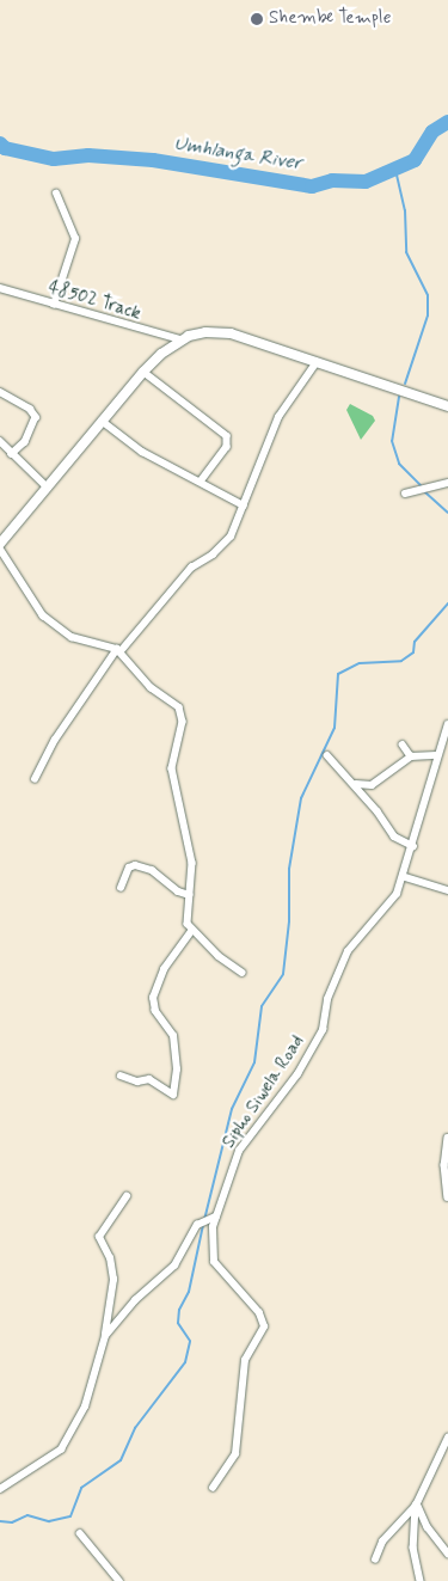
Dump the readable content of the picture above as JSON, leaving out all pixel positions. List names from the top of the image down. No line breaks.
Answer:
{"streets":{"street":["48502 Track","Sipho Siwela Road"]},"water":["Umhlanga River"],"places":["Shembe Temple"]}
